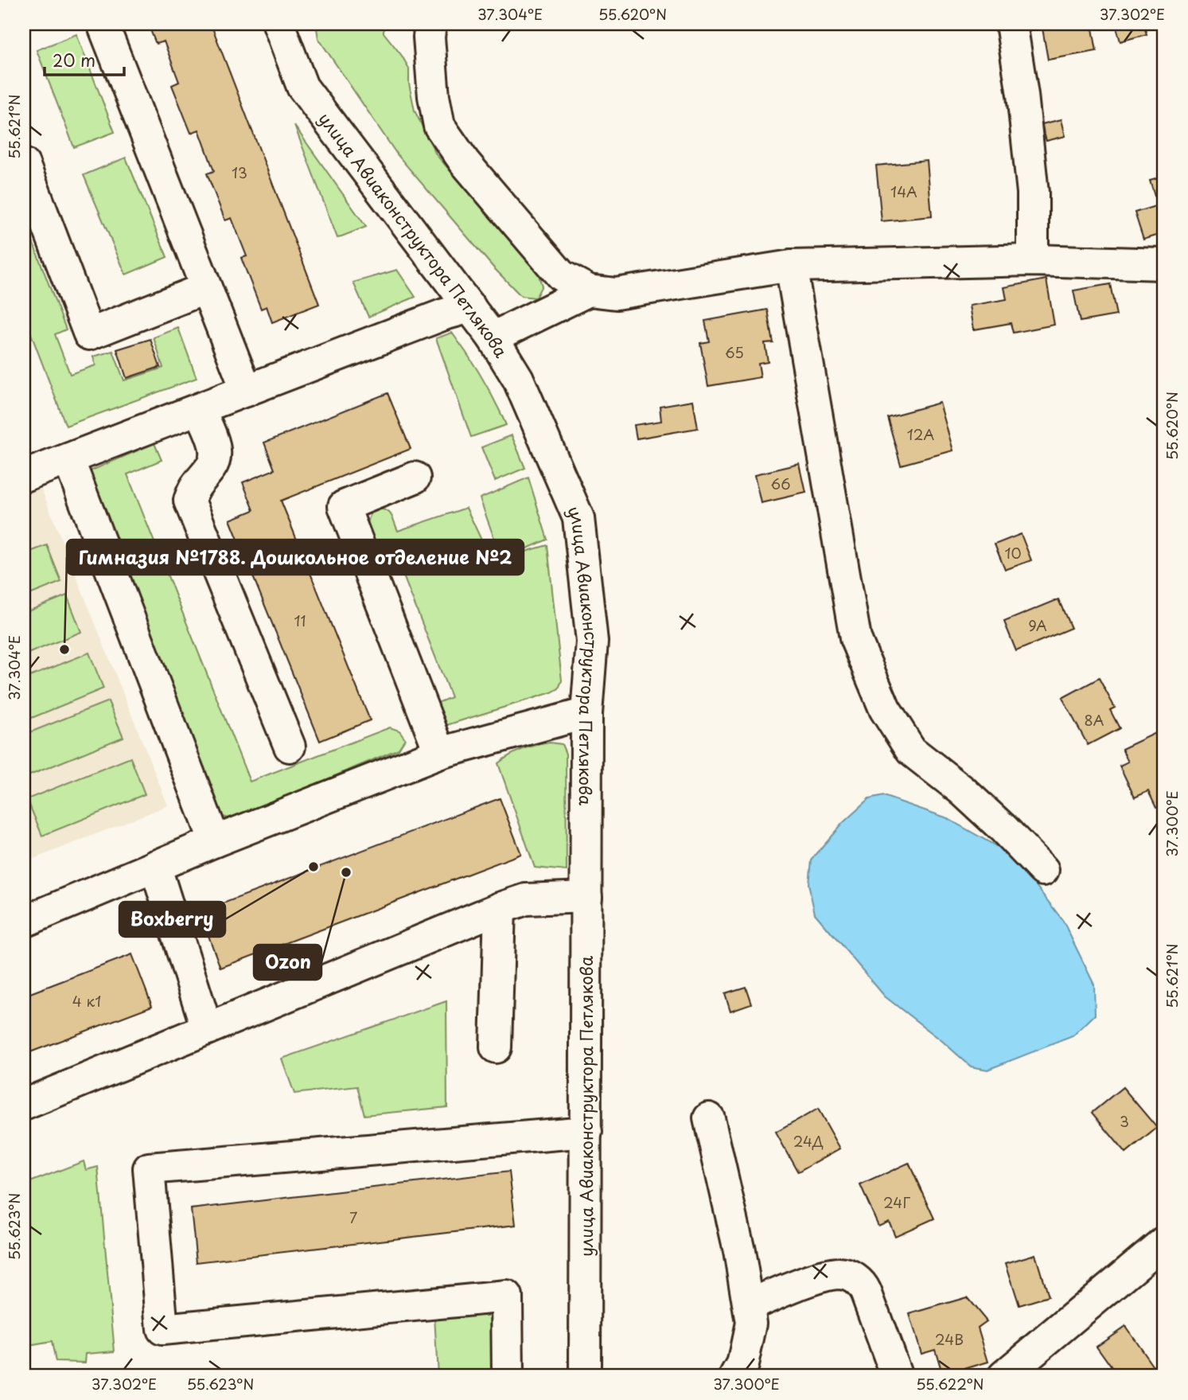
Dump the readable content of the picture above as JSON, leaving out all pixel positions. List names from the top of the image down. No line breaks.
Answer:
{"streets":{"street":["улица Авиаконструктора Петлякова"]},"places":["Гимназия №1788. Дошкольное отделение №2","Boxberry","Ozon"],"house_numbers":["13","14А","65","12А","66","10","11","9А","8А","4 к1","3","24Д","24Г","7","24В"],"scale_bar":"20 m","coordinates":["37.304°E","55.620°N","37.302°E","55.621°N","37.300°E","55.623°N","55.622°N"]}
